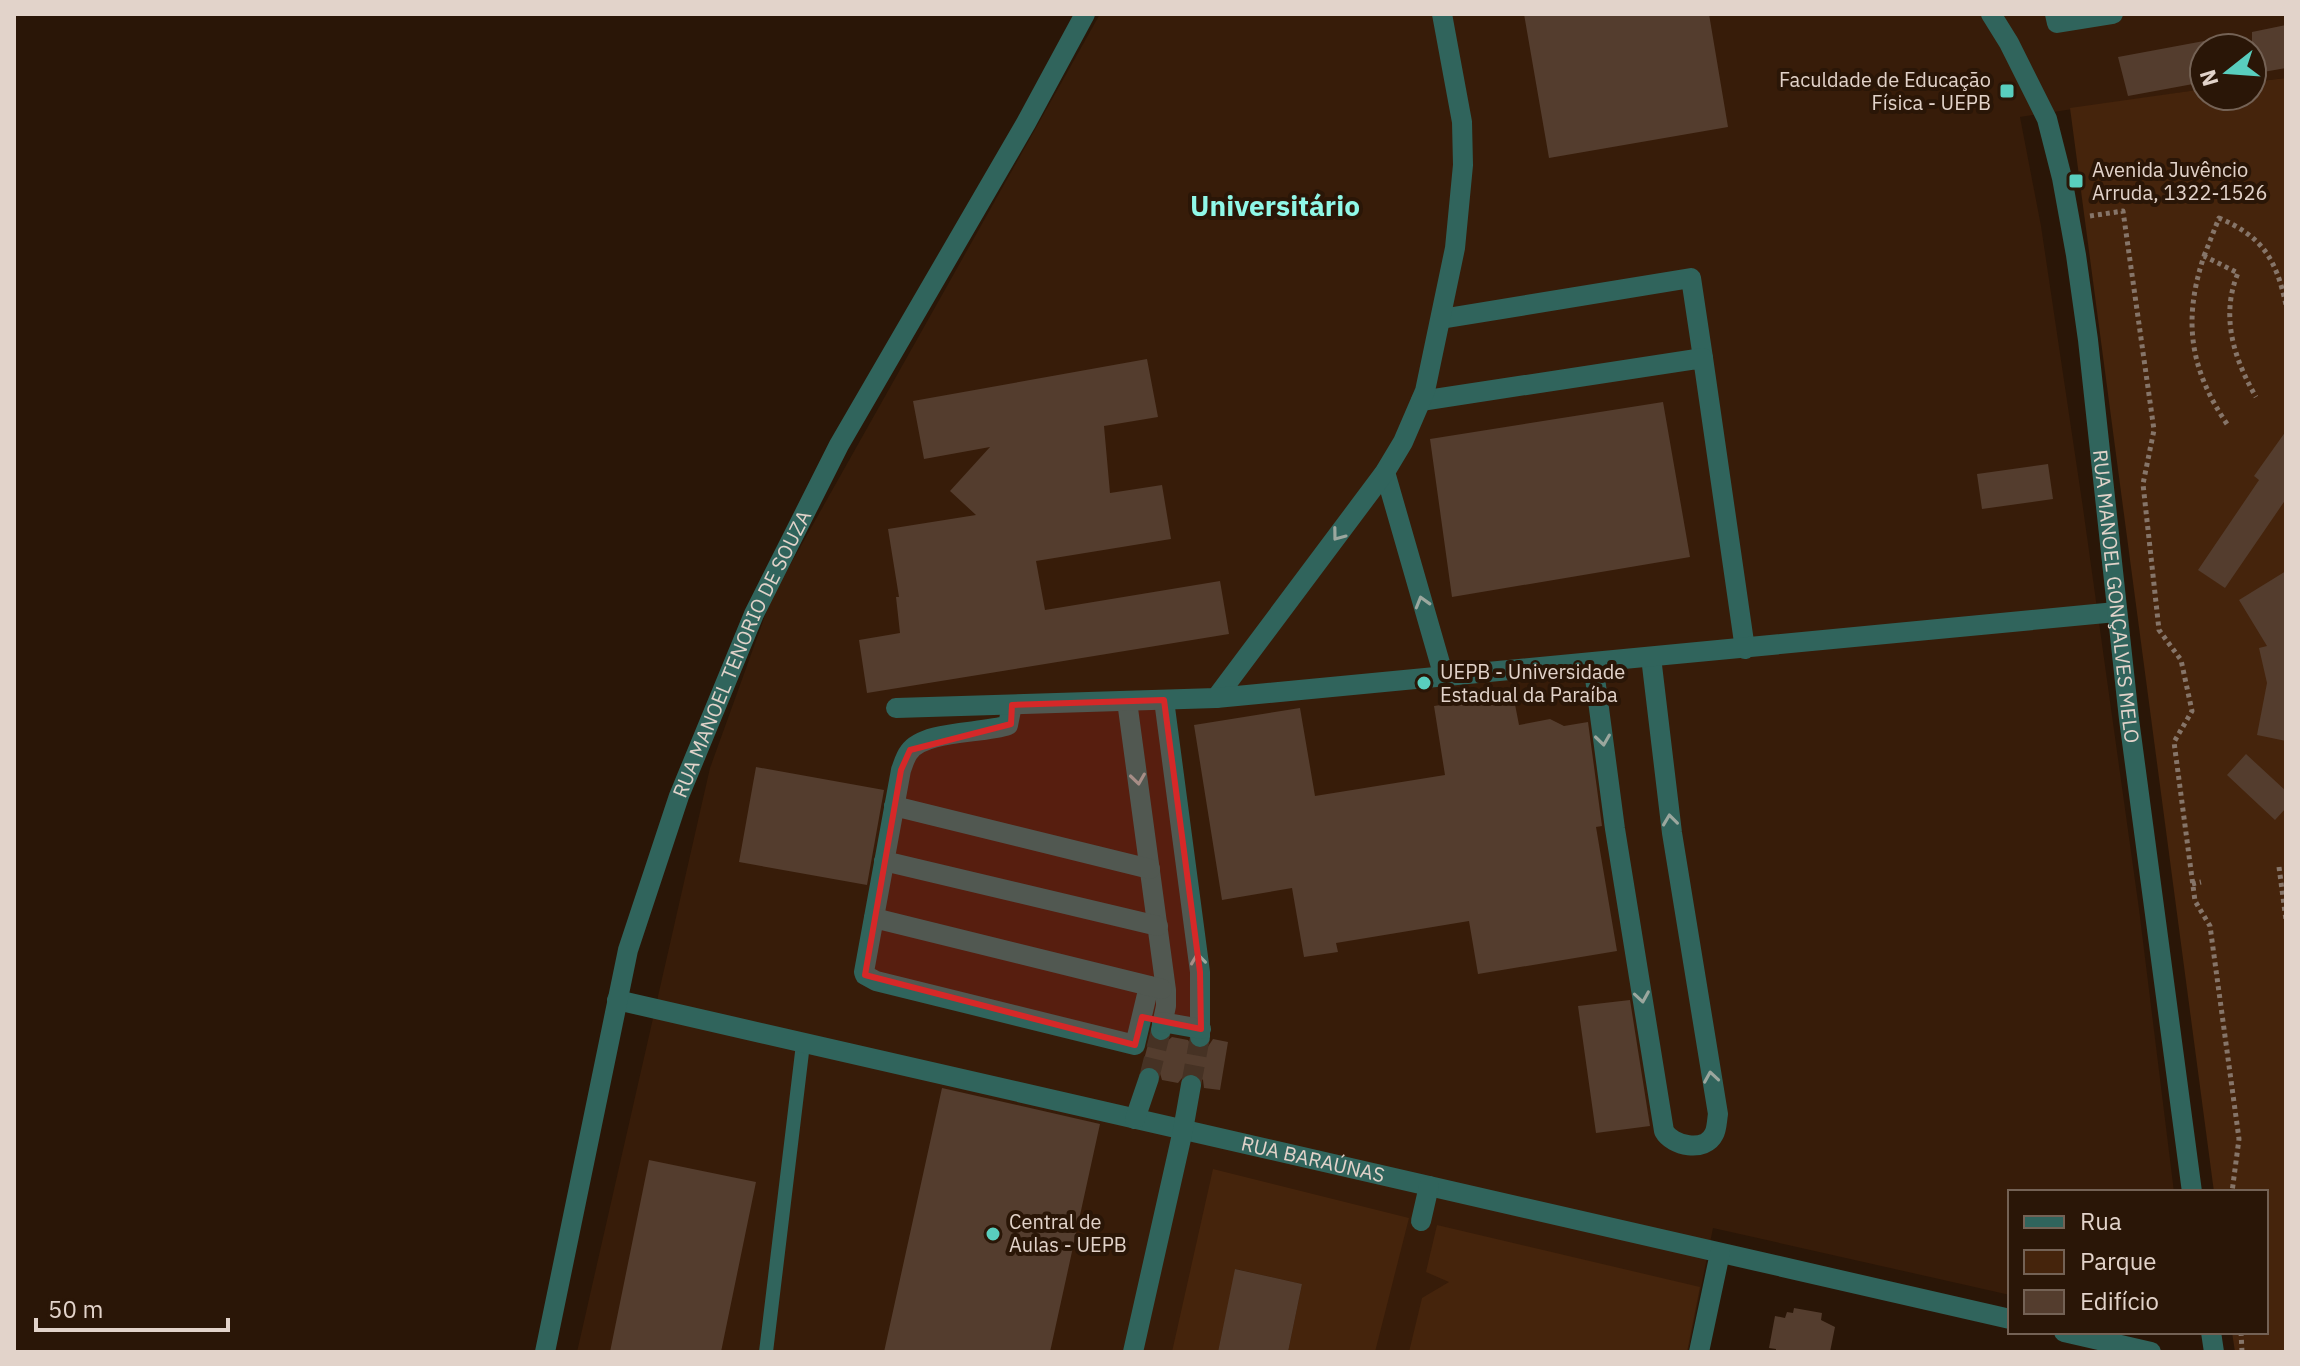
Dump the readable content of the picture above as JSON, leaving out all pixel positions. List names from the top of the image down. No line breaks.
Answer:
{"streets":{"street":["RUA MANOEL GONÇALVES MELO","RUA MANOEL TENORIO DE SOUZA","RUA BARAÚNAS"]},"crossings":[["RUA MANOEL TENORIO DE SOUZA","RUA BARAÚNAS"]],"districts":["Universitário"],"places":{"transit":["Faculdade de Educação Física - UEPB","Avenida Juvêncio Arruda, 1322-1526"],"other":["UEPB - Universidade Estadual da Paraíba","Central de Aulas - UEPB"]},"legend":["Rua","Parque","Edifício"],"scale_bar":"50 m","north":"left"}
